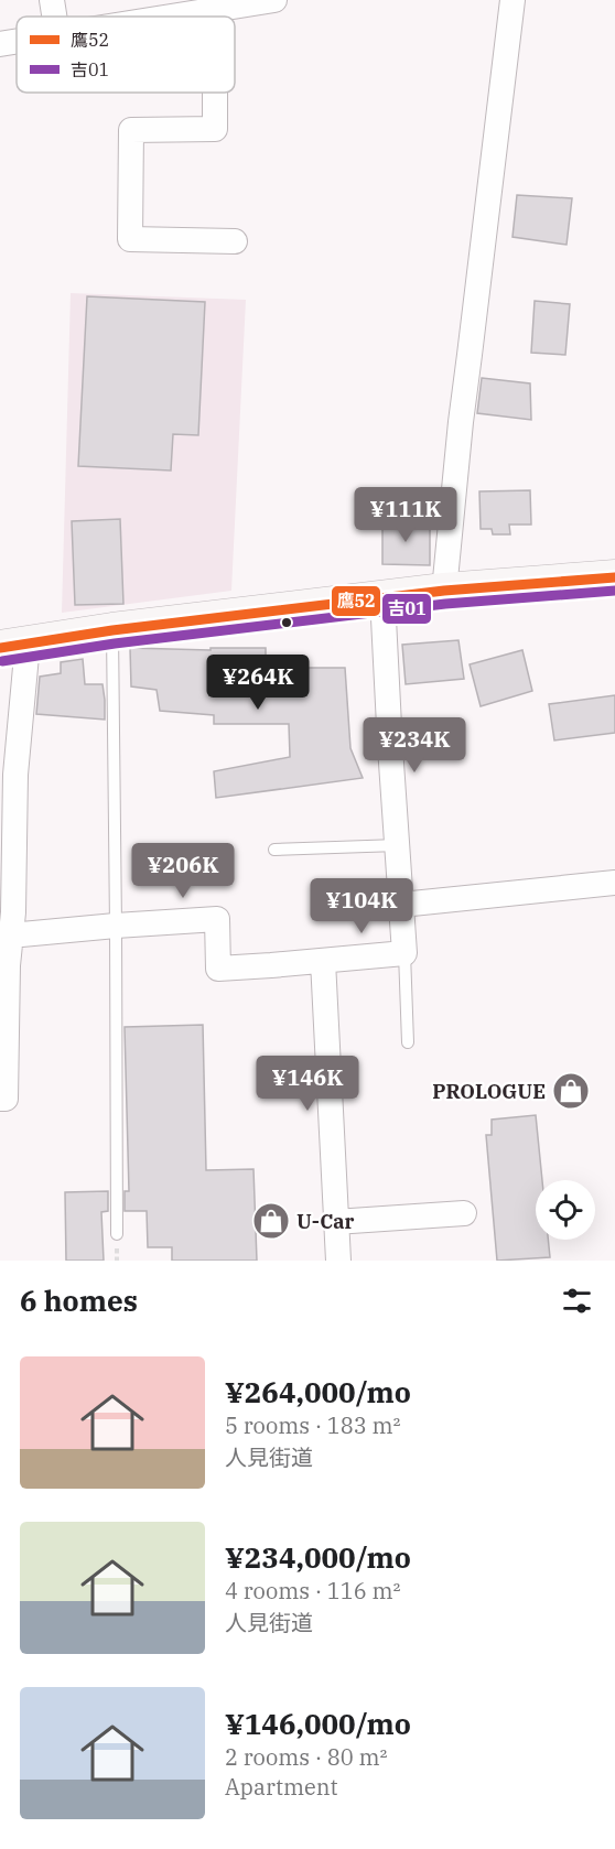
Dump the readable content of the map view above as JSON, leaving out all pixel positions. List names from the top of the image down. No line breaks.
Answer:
{"places":{"shop":["PROLOGUE","U-Car"]},"lines":["transit line 鷹52","transit line 吉01"],"legend":["鷹52","吉01"],"page":{"price":["¥111K","¥264K","¥234K","¥206K","¥104K","¥146K"],"heading":"6 homes","list":[{"name":"¥264,000/mo","note":"5 rooms · 183 m² · 人見街道"},{"name":"¥234,000/mo","note":"4 rooms · 116 m² · 人見街道"},{"name":"¥146,000/mo","note":"2 rooms · 80 m² · Apartment"}]}}
